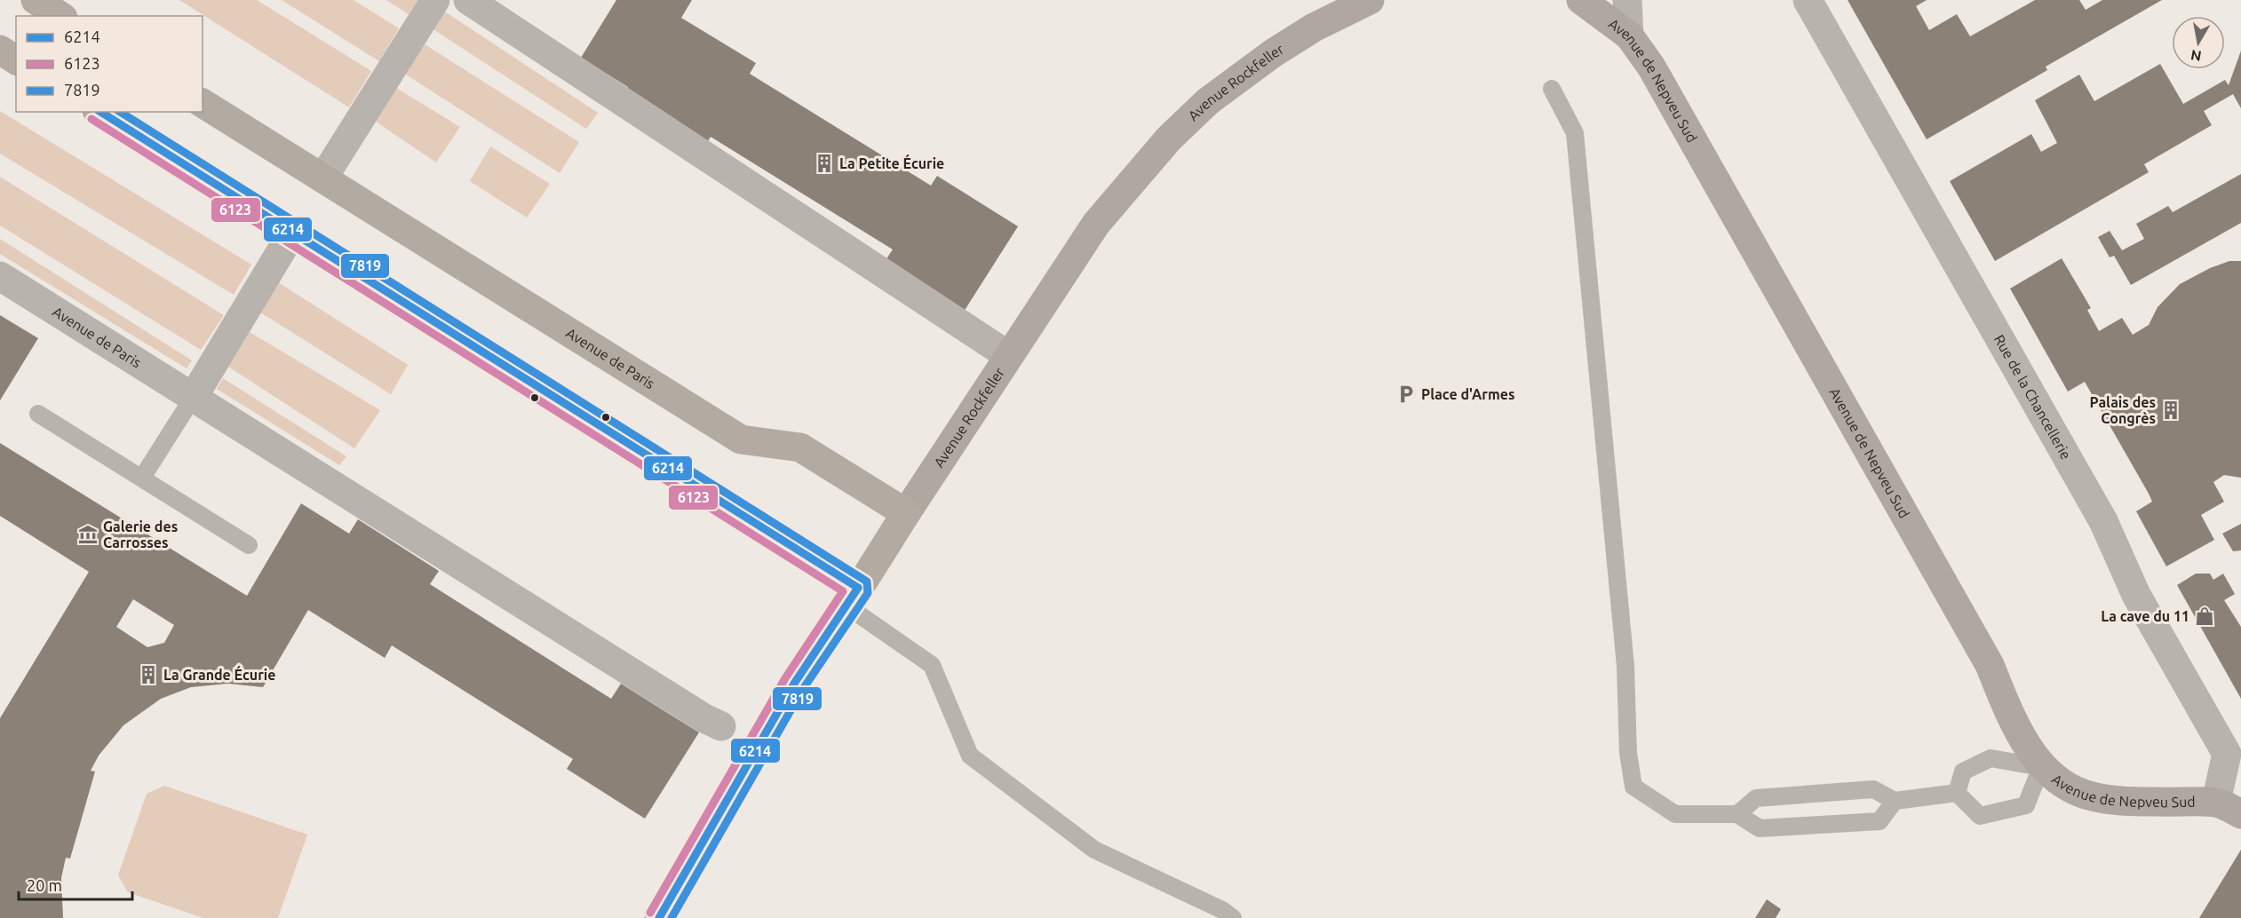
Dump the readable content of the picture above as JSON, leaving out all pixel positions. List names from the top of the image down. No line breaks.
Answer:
{"streets":{"main road":["Avenue de Nepveu Sud","Avenue Rockfeller","Avenue de Paris"],"street":["Rue de la Chancellerie"]},"crossings":[["Avenue de Nepveu Sud","Rue de la Chancellerie"],["Avenue Rockfeller","Avenue de Paris"]],"places":{"building":["La Petite Écurie","Palais des Congrès","La Grande Écurie"],"parking":["Place d'Armes"],"museum":["Galerie des Carrosses"],"shop":["La cave du 11"]},"lines":["transit line 6214","transit line 7819","transit line 6123"],"legend":["6214","6123","7819"],"scale_bar":"20 m","north":"bottom"}
